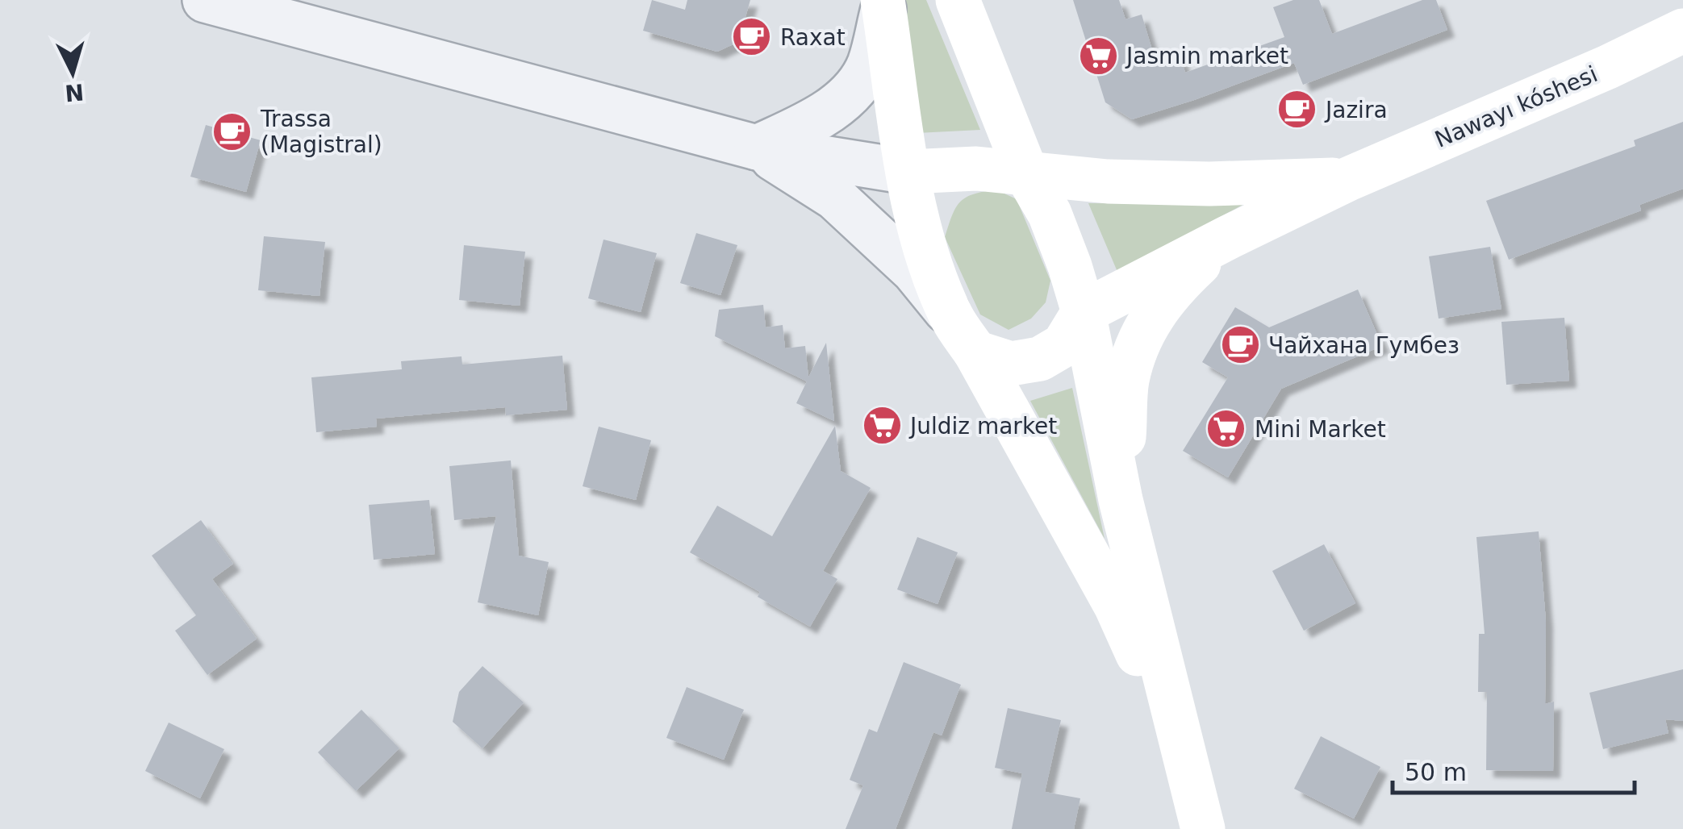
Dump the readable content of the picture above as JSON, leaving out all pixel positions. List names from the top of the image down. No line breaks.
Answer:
{"streets":{"main road":["Nawayı kóshesi"]},"places":{"cafe":["Raxat","Jazira","Trassa (Magistral)","Чайхана Гумбез"],"supermarket":["Jasmin market","Juldiz market","Mini Market"]},"scale_bar":"50 m","north":"bottom"}
